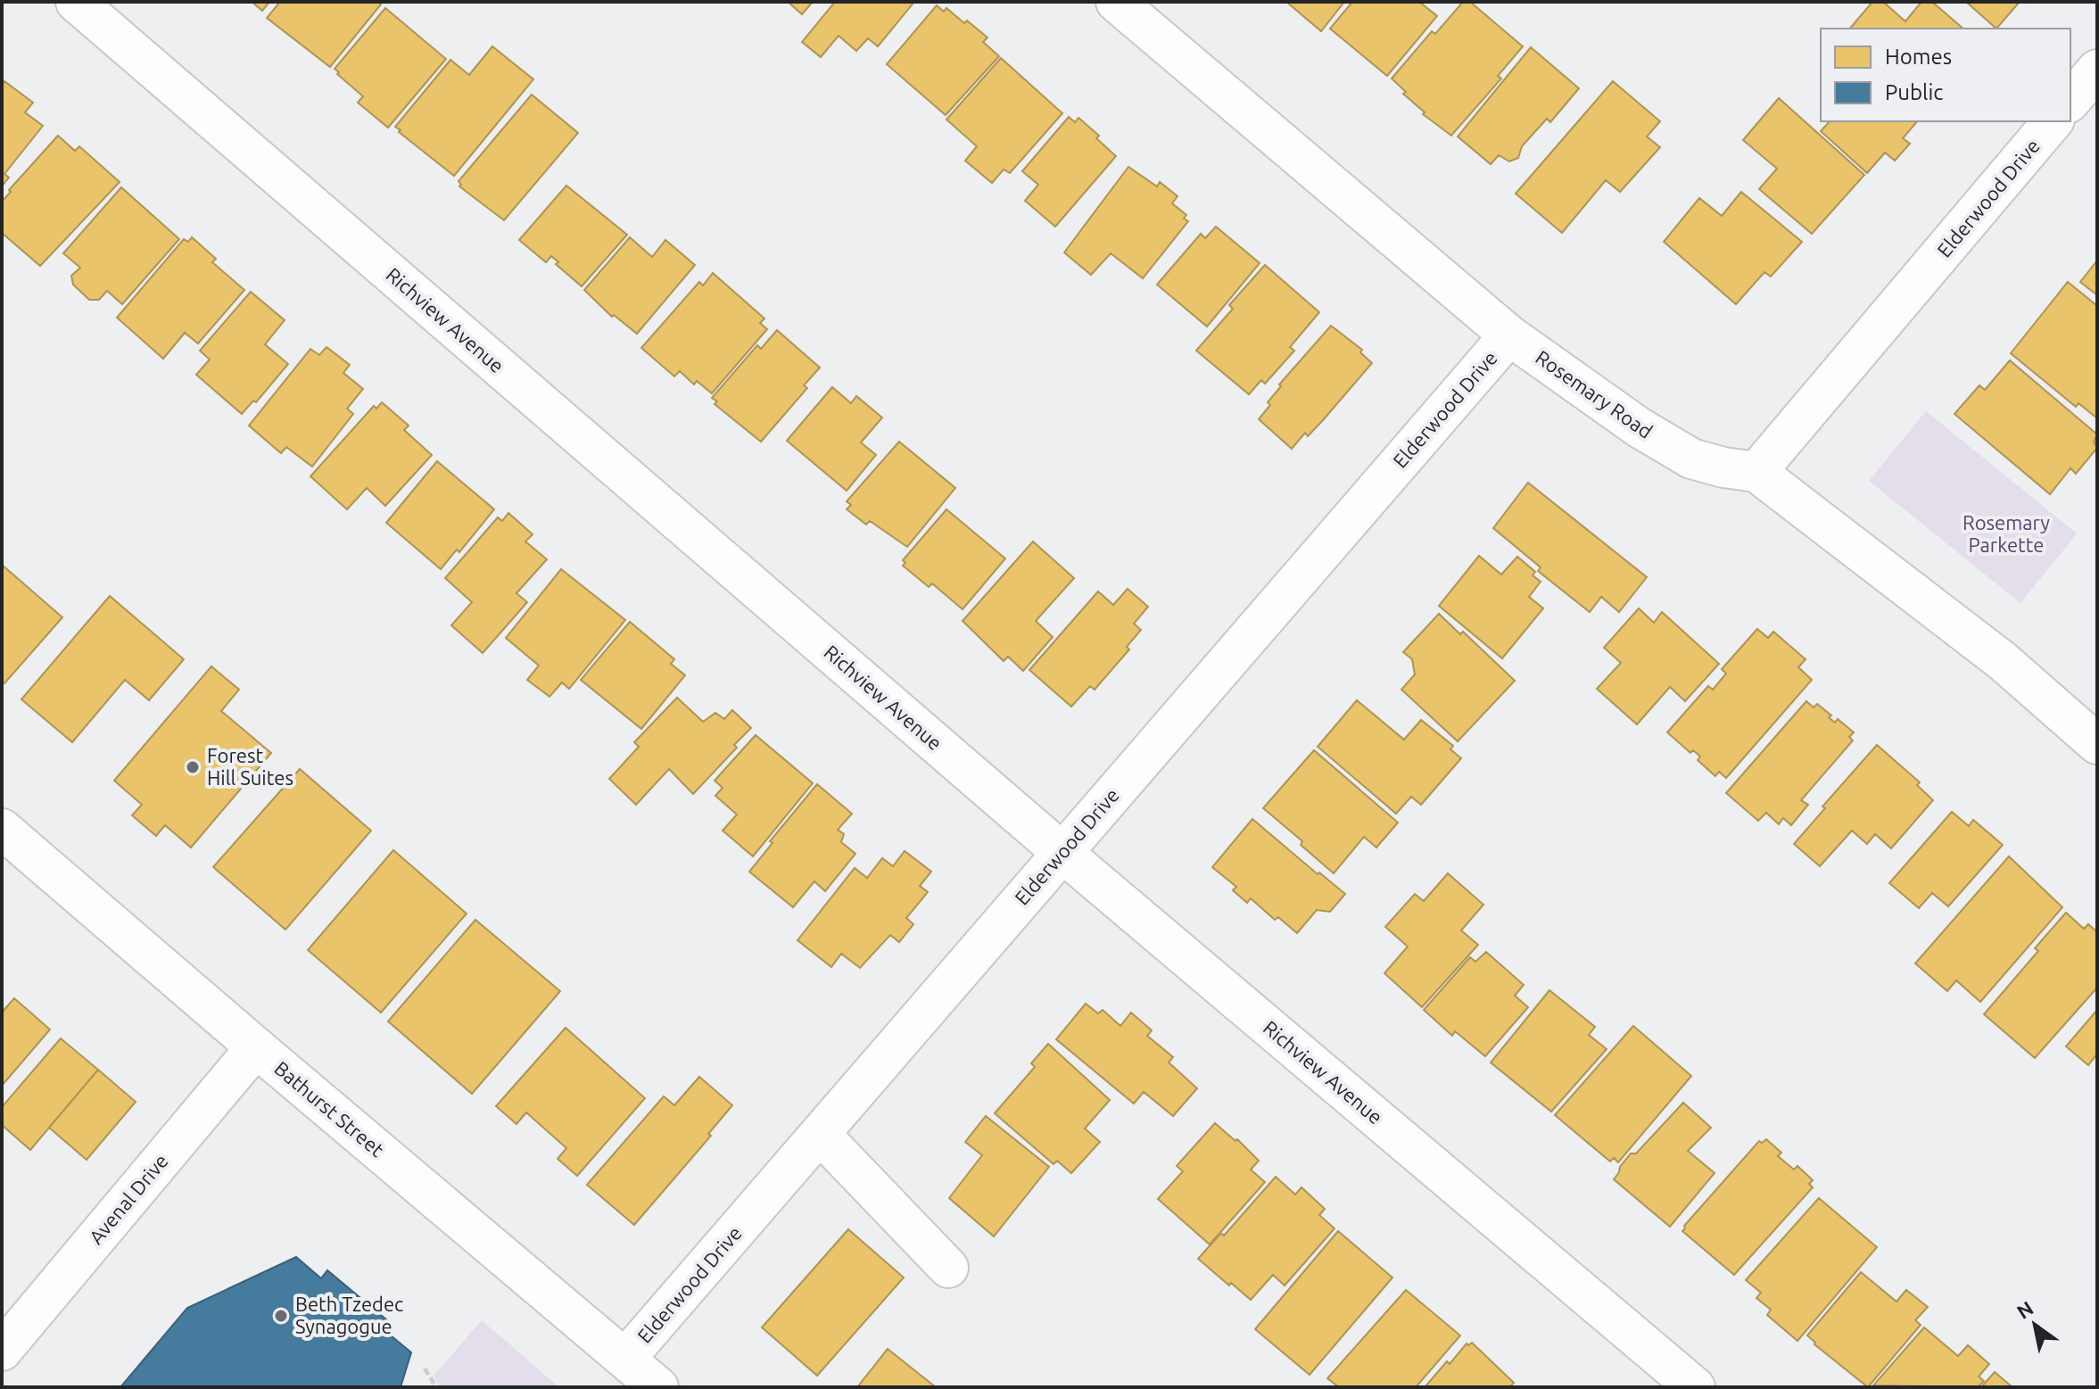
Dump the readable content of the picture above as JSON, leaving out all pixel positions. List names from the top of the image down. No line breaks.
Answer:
{"streets":{"street":["Elderwood Drive","Richview Avenue","Rosemary Road","Bathurst Street","Avenal Drive"]},"crossings":[["Elderwood Drive","Richview Avenue"],["Elderwood Drive","Rosemary Road"],["Elderwood Drive","Bathurst Street"],["Bathurst Street","Avenal Drive"]],"parks":["Rosemary Parkette"],"places":["Forest Hill Suites","Beth Tzedec Synagogue"],"legend":["Homes","Public"],"north":"top left"}
